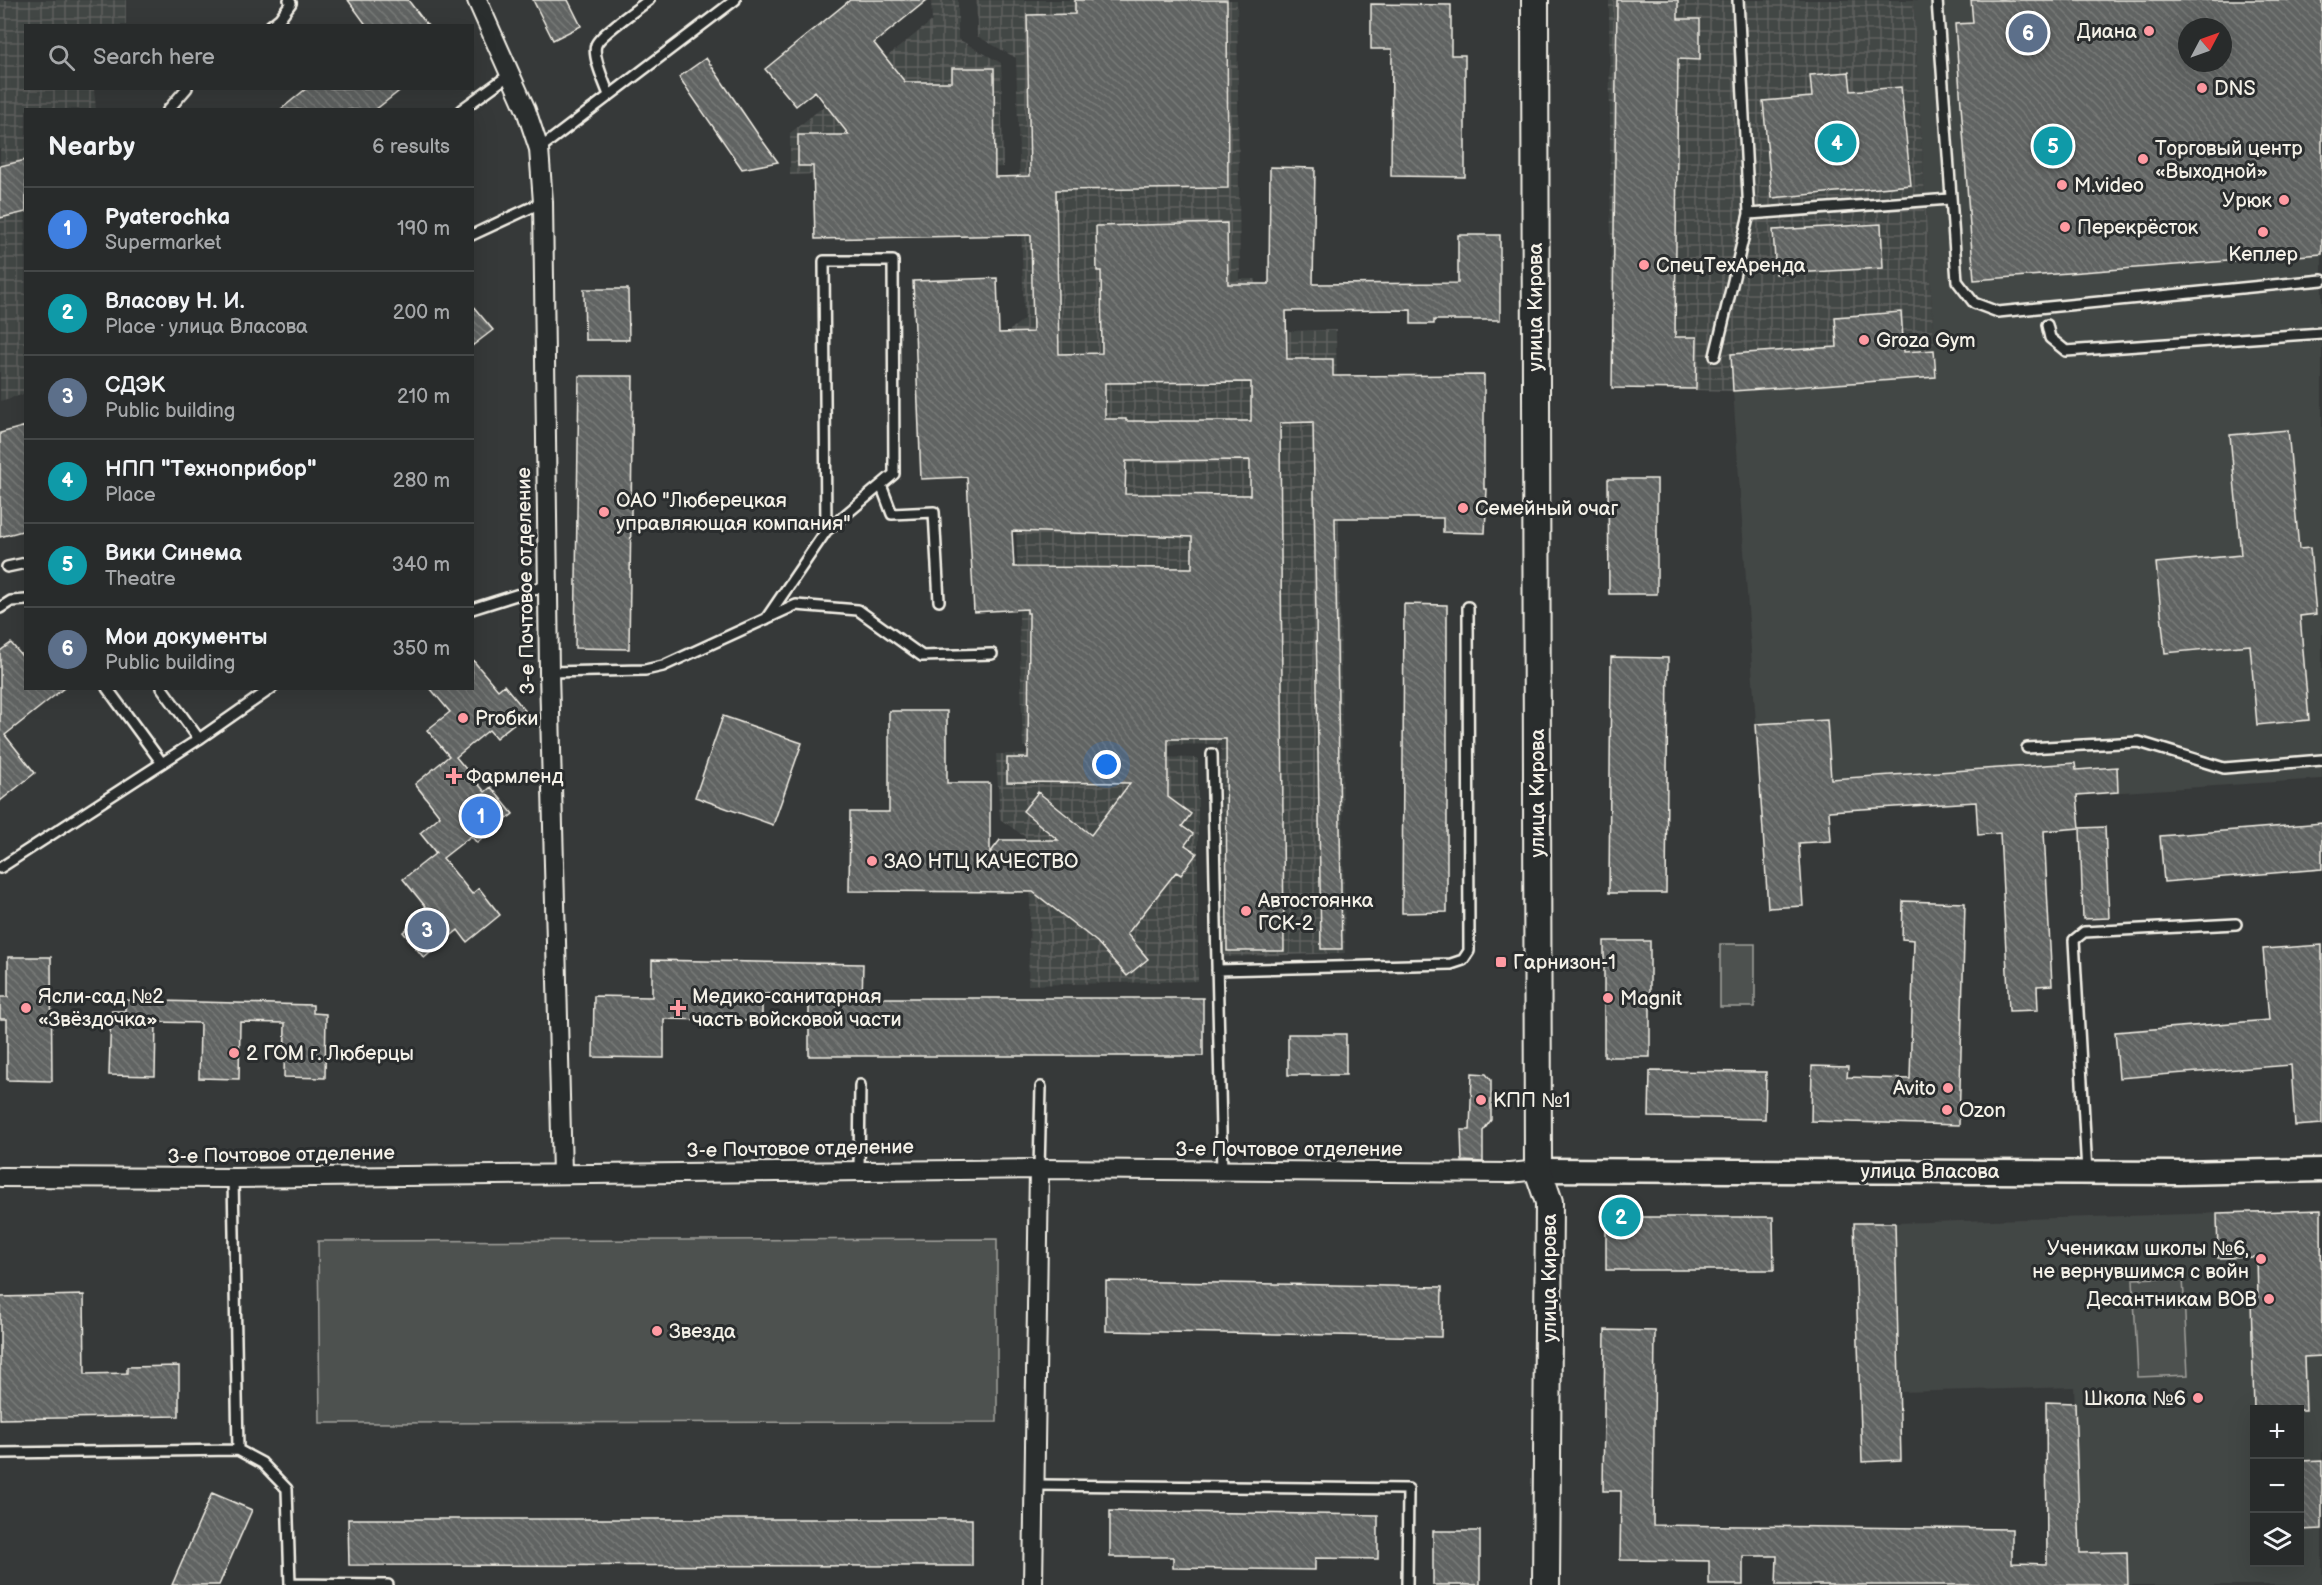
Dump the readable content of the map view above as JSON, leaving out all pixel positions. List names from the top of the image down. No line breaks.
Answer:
{"streets":{"main road":["улица Кирова"],"street":["3-е Почтовое отделение","улица Власова"]},"crossings":[["улица Кирова","3-е Почтовое отделение"],["улица Кирова","улица Власова"],["3-е Почтовое отделение","улица Власова"]],"places":{"other":["Диана","DNS","Торговый центр «Выходной»","M.video","Урюк","Перекрёсток","Кеплер","СпецТехАренда","Groza Gym","Семейный очаг","ОАО \"Люберецкая управляющая компания\"","Proбки","ЗАО НТЦ КАЧЕСТВО","Автостоянка ГСК-2","Magnit","Ясли-сад №2 «Звёздочка»","2 ГОМ г. Люберцы","Avito","КПП №1","Ozon","Ученикам школы №6, не вернувшимся с войн","Десантникам ВОВ","Звезда","Школа №6"],"health":["Фармленд","Медико-санитарная часть войсковой части"],"transit":["Гарнизон-1"]},"north":"top right","page":{"pins":["6","4","5","1","3","2"],"search":"Search here","heading":["Nearby","6 results"],"list":[{"mark":"1","name":"Pyaterochka","note":"Supermarket","value":"190 m"},{"mark":"2","name":"Власову Н. И.","note":"Place · улица Власова","value":"200 m"},{"mark":"3","name":"СДЭК","note":"Public building","value":"210 m"},{"mark":"4","name":"НПП \"Техноприбор\"","note":"Place","value":"280 m"},{"mark":"5","name":"Вики Синема","note":"Theatre","value":"340 m"},{"mark":"6","name":"Мои документы","note":"Public building","value":"350 m"}],"map_buttons":["+","−"]}}
